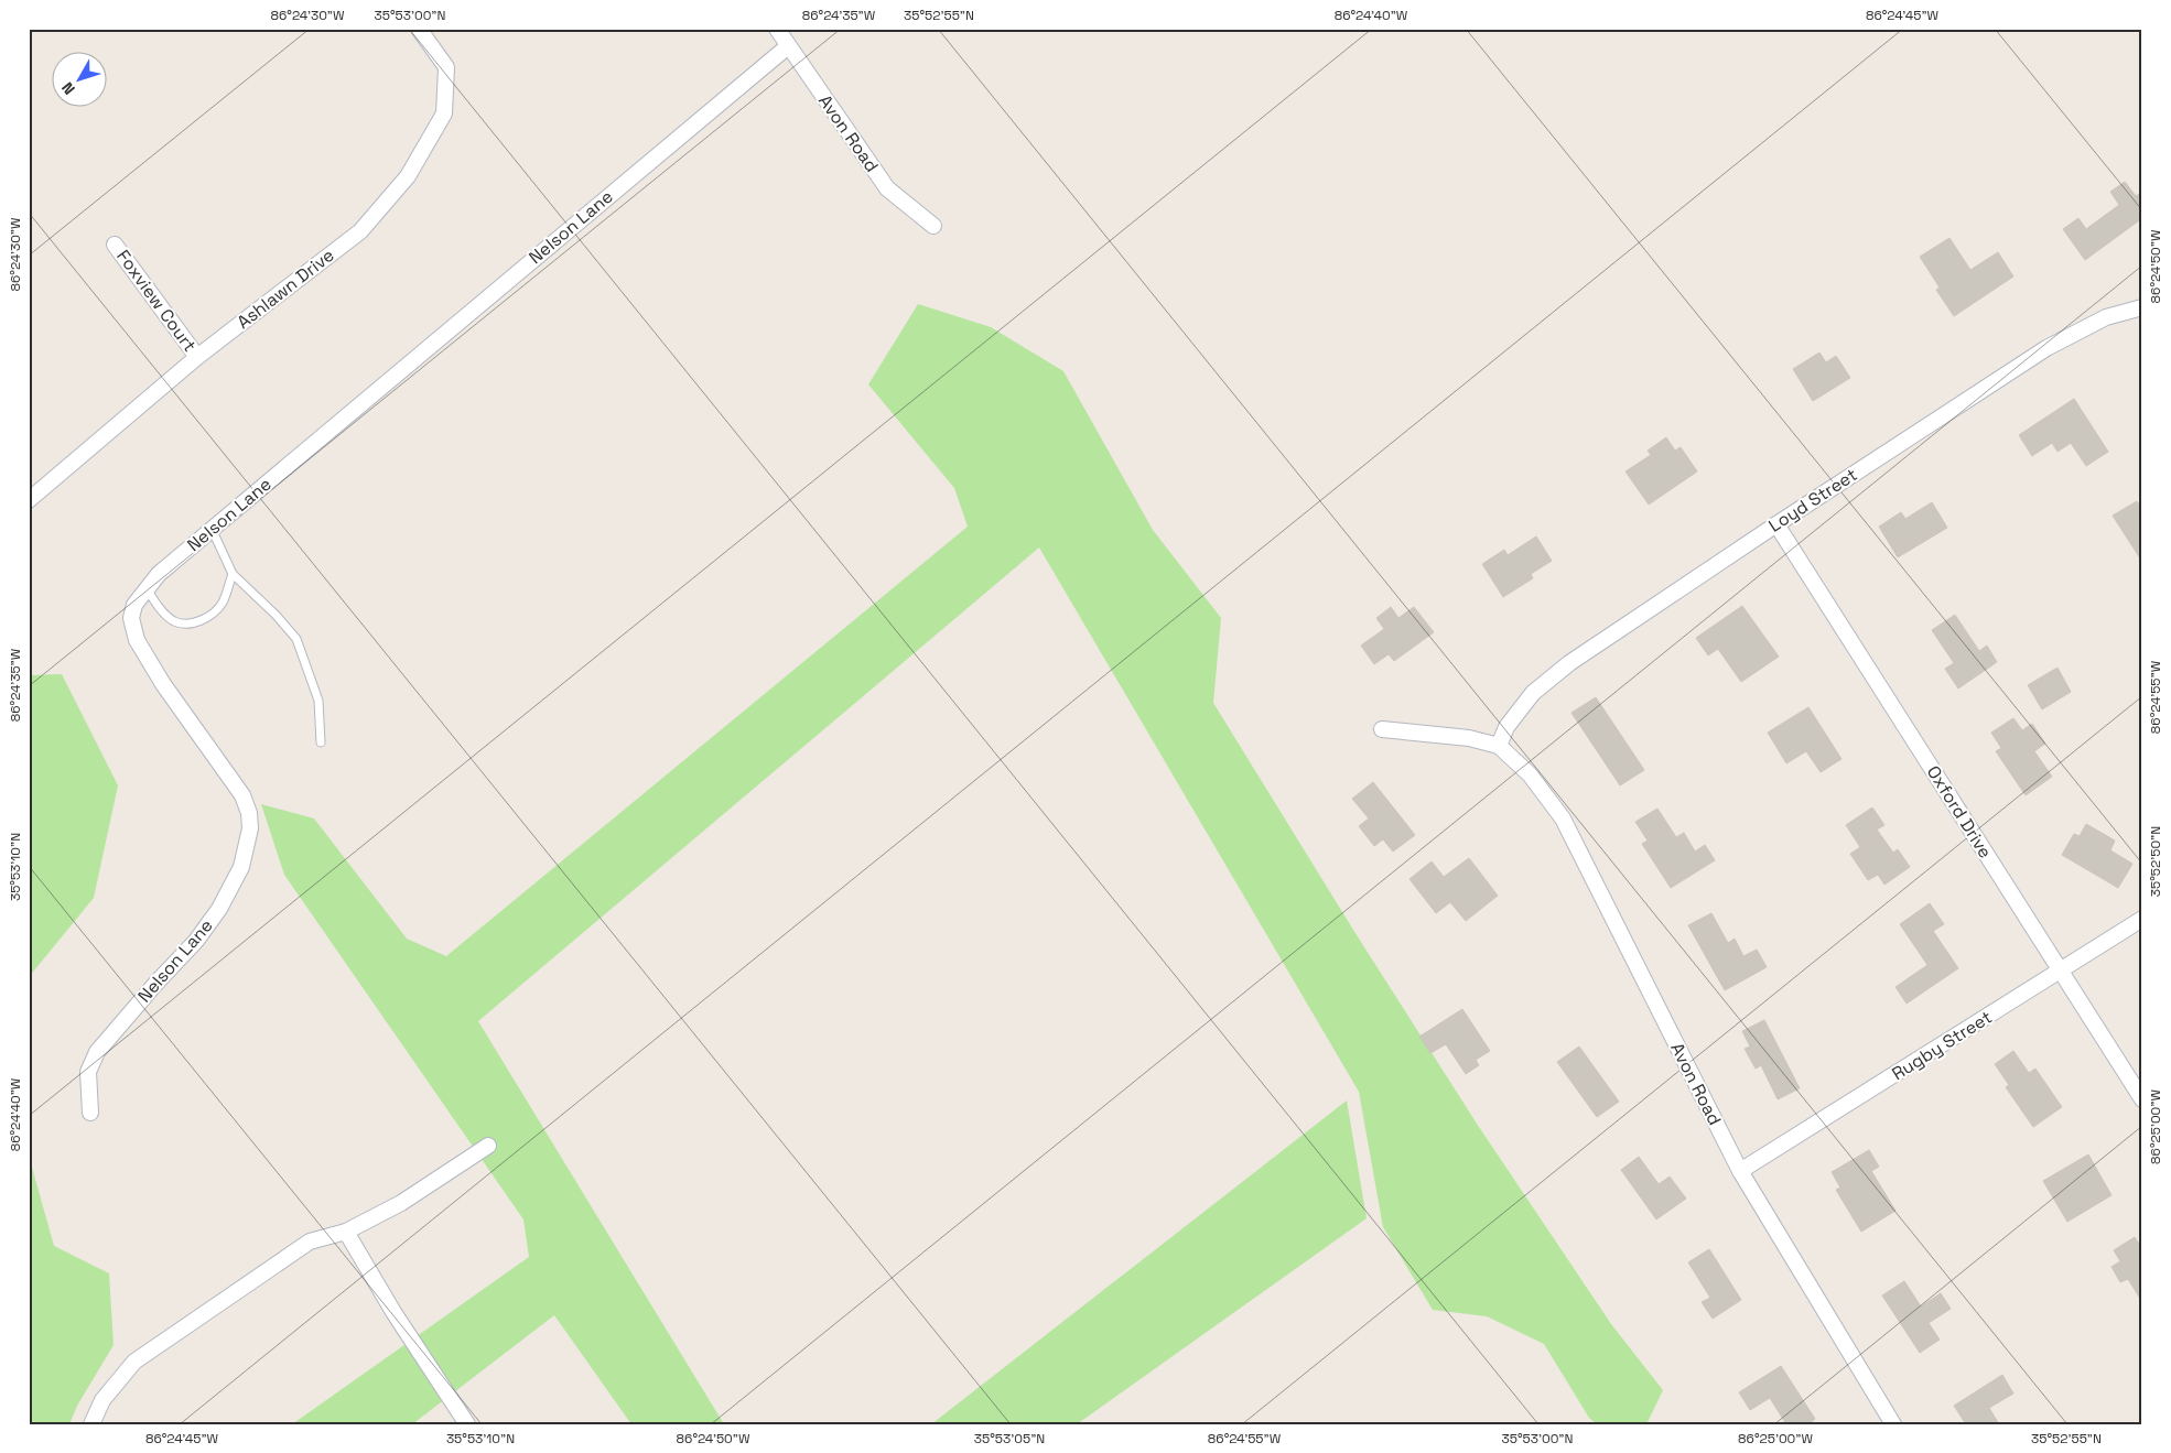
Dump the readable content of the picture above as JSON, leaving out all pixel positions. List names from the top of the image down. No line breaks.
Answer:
{"streets":{"street":["Avon Road","Nelson Lane","Ashlawn Drive","Foxview Court","Loyd Street","Oxford Drive","Rugby Street"]},"crossings":[["Avon Road","Nelson Lane"],["Avon Road","Loyd Street"],["Avon Road","Rugby Street"],["Ashlawn Drive","Foxview Court"],["Loyd Street","Oxford Drive"],["Oxford Drive","Rugby Street"]],"north":"bottom left","coordinates":["86°24'30\"W","35°53'00\"N","86°24'35\"W","35°52'55\"N","86°24'40\"W","86°24'45\"W","86°24'50\"W","86°24'55\"W","35°52'50\"N","35°53'10\"N","86°25'00\"W","35°53'05\"N"]}
